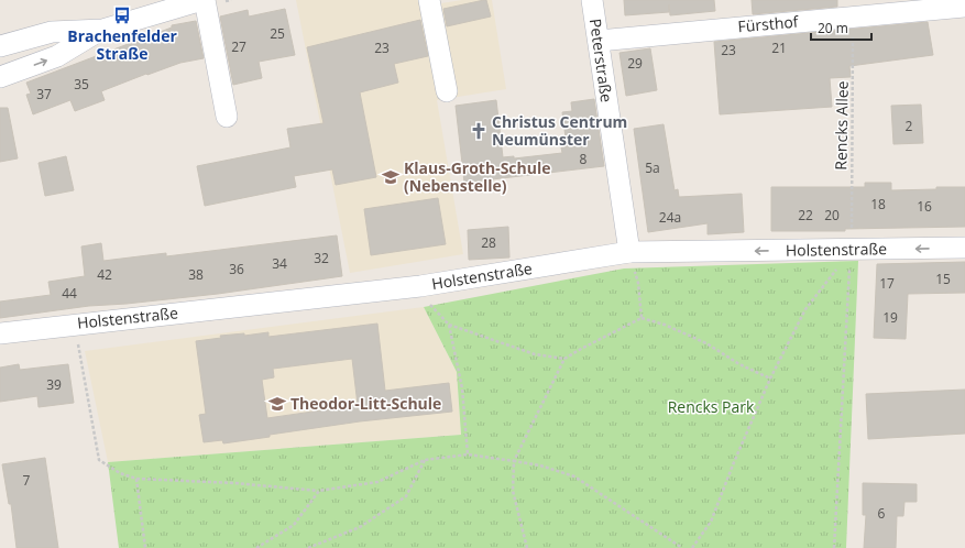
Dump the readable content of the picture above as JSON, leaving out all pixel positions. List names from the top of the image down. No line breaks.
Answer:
{"streets":{"street":["Fürsthof","Peterstraße","Holstenstraße"],"path":["Rencks Allee"]},"crossings":[["Fürsthof","Peterstraße"],["Fürsthof","Rencks Allee"],["Peterstraße","Holstenstraße"],["Rencks Allee","Holstenstraße"]],"parks":["Rencks Park"],"places":{"bus stop":["Brachenfelder Straße"],"church":["Christus Centrum Neumünster"],"school or university":["Klaus-Groth-Schule (Nebenstelle)","Theodor-Litt-Schule"]},"house_numbers":["25","27","23","21","23","29","35","37","2","8","5a","18","16","22","20","24a","28","32","34","36","42","38","15","17","44","19","39","7","6"],"scale_bar":"20 m"}
